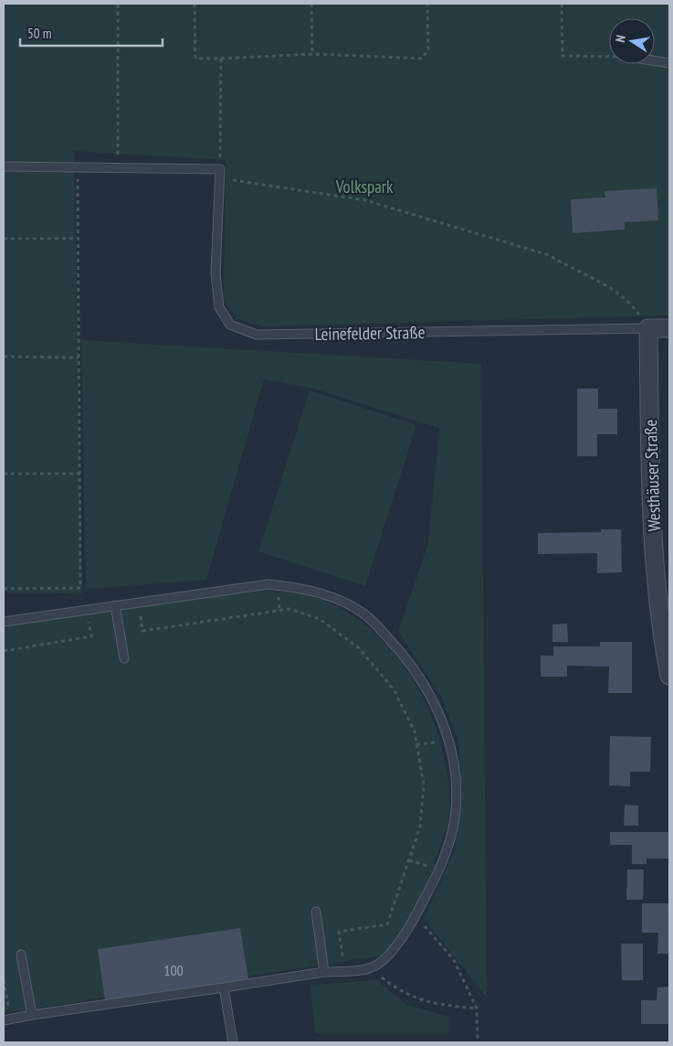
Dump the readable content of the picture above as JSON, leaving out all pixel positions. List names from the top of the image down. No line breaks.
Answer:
{"streets":{"street":["Leinefelder Straße","Westhäuser Straße"]},"crossings":[["Leinefelder Straße","Westhäuser Straße"]],"parks":["Volkspark"],"house_numbers":["100"],"scale_bar":"50 m","north":"left"}
